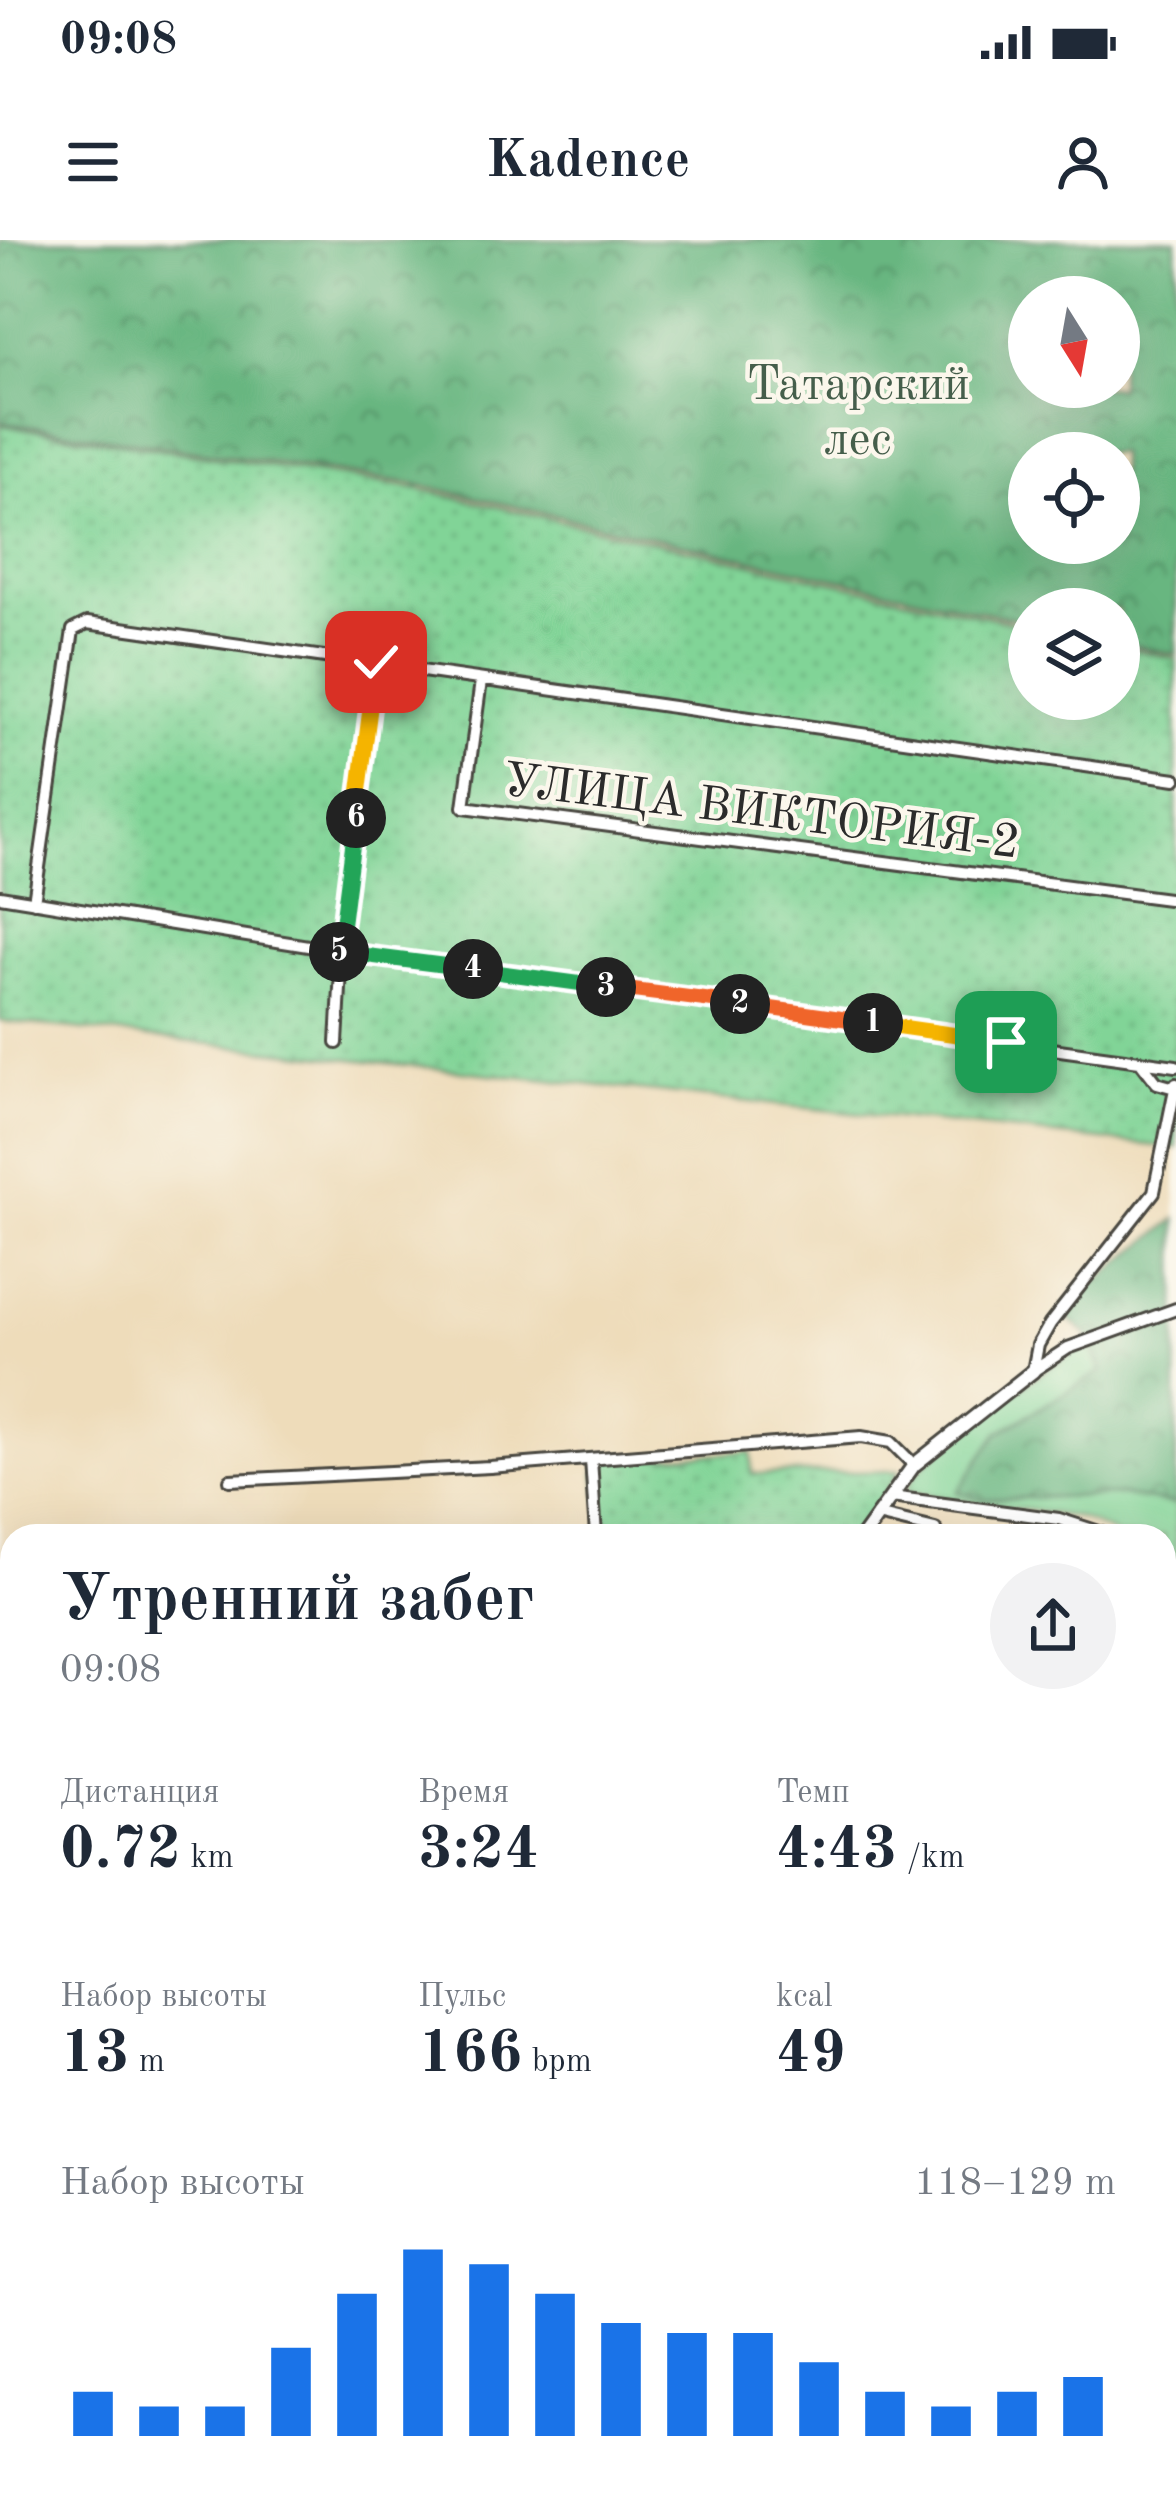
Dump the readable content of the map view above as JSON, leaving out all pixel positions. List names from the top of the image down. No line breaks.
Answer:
{"streets":{"street":["УЛИЦА ВИКТОРИЯ-2"]},"parks":["Татарский лес"],"north":"bottom","page":{"status":"09:08","header":"Kadence","pins":["6","5","4","3","2","1"],"heading":["Утренний забег","09:08"],"stats":[["Дистанция","0.72 km"],["Время","3:24"],["Темп","4:43 /km"],["Набор высоты","13 m"],["Пульс","166 bpm"],["kcal","49"]],"chart":["Набор высоты","118–129 m"]}}
